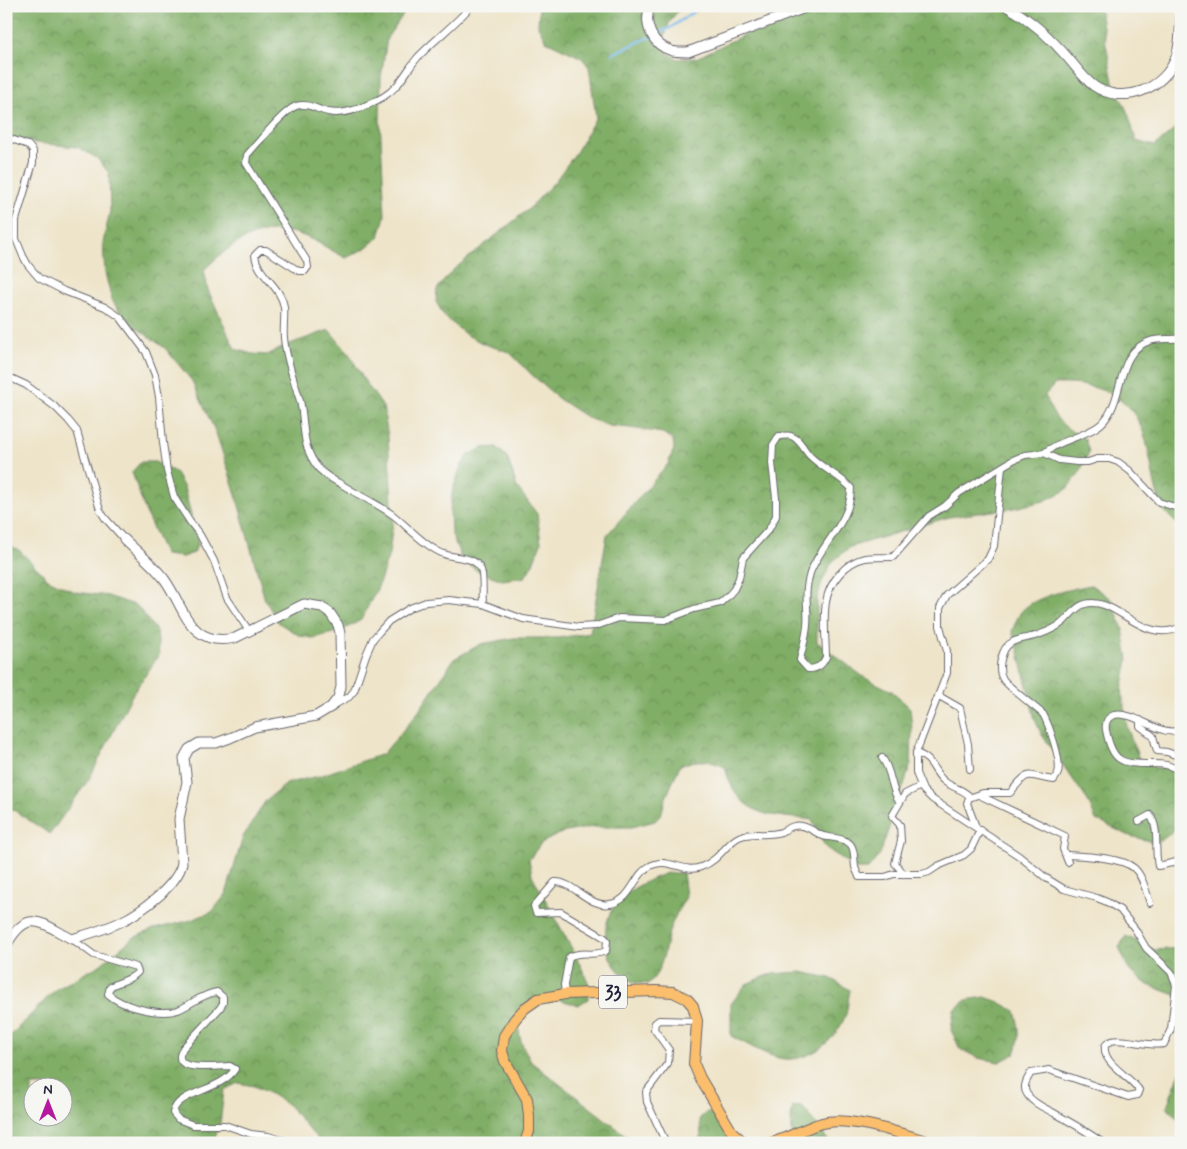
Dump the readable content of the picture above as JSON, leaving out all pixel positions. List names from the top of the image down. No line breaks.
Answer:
{"streets":{"main road":["33"]},"north":"top"}
